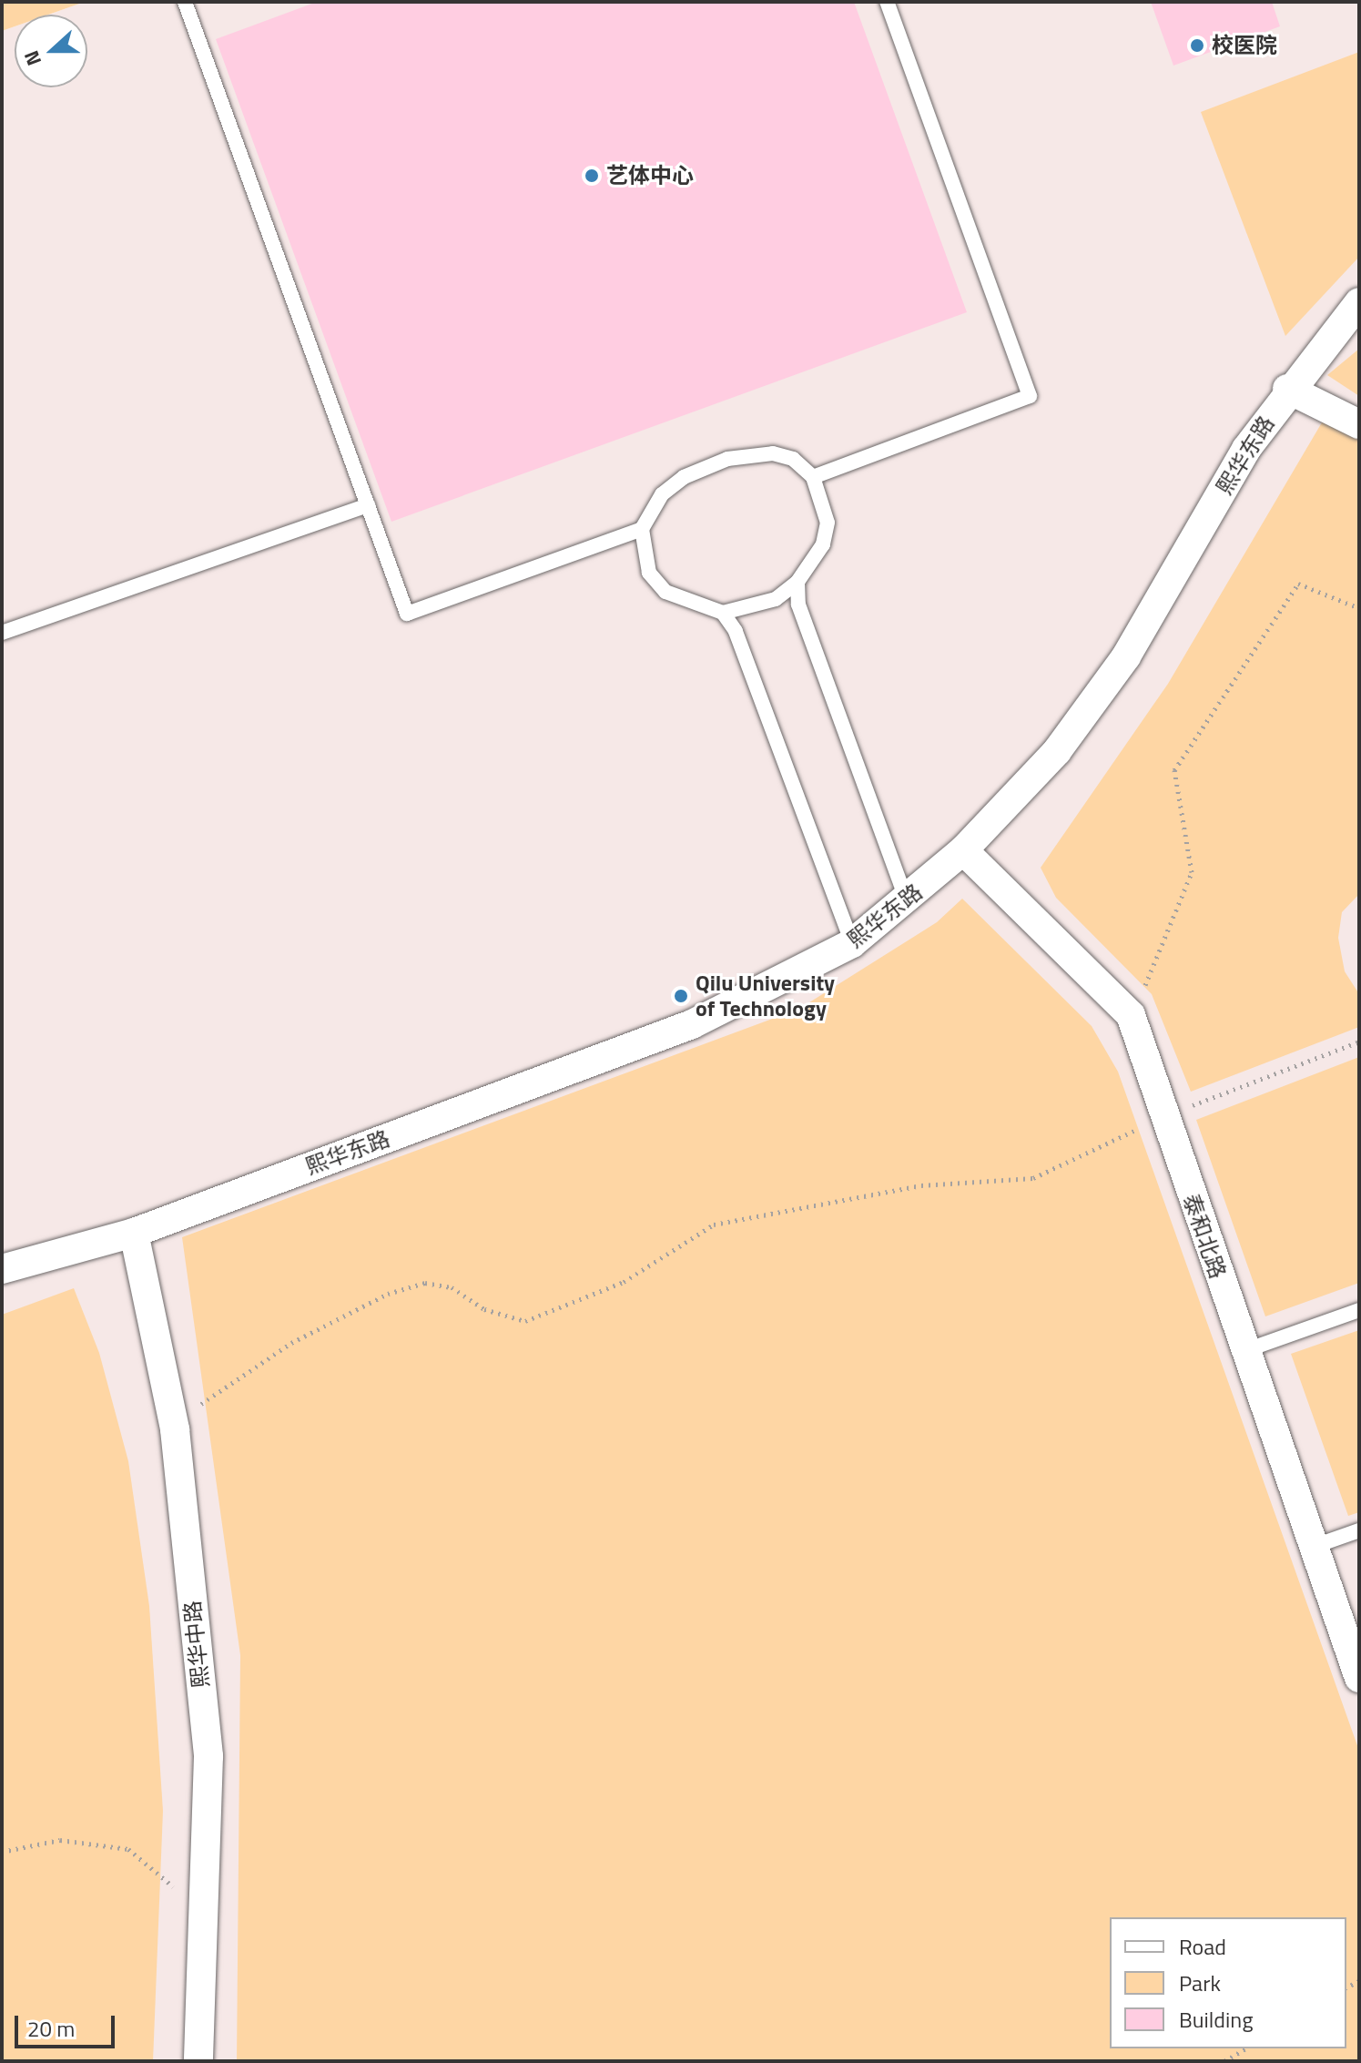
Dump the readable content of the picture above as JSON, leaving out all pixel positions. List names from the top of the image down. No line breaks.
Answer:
{"streets":{"street":["熙华东路","泰和北路","熙华中路"]},"crossings":[["熙华东路","泰和北路"],["熙华东路","熙华中路"]],"places":["校医院","艺体中心","Qilu University of Technology"],"legend":["Road","Park","Building"],"scale_bar":"20 m","north":"left"}
